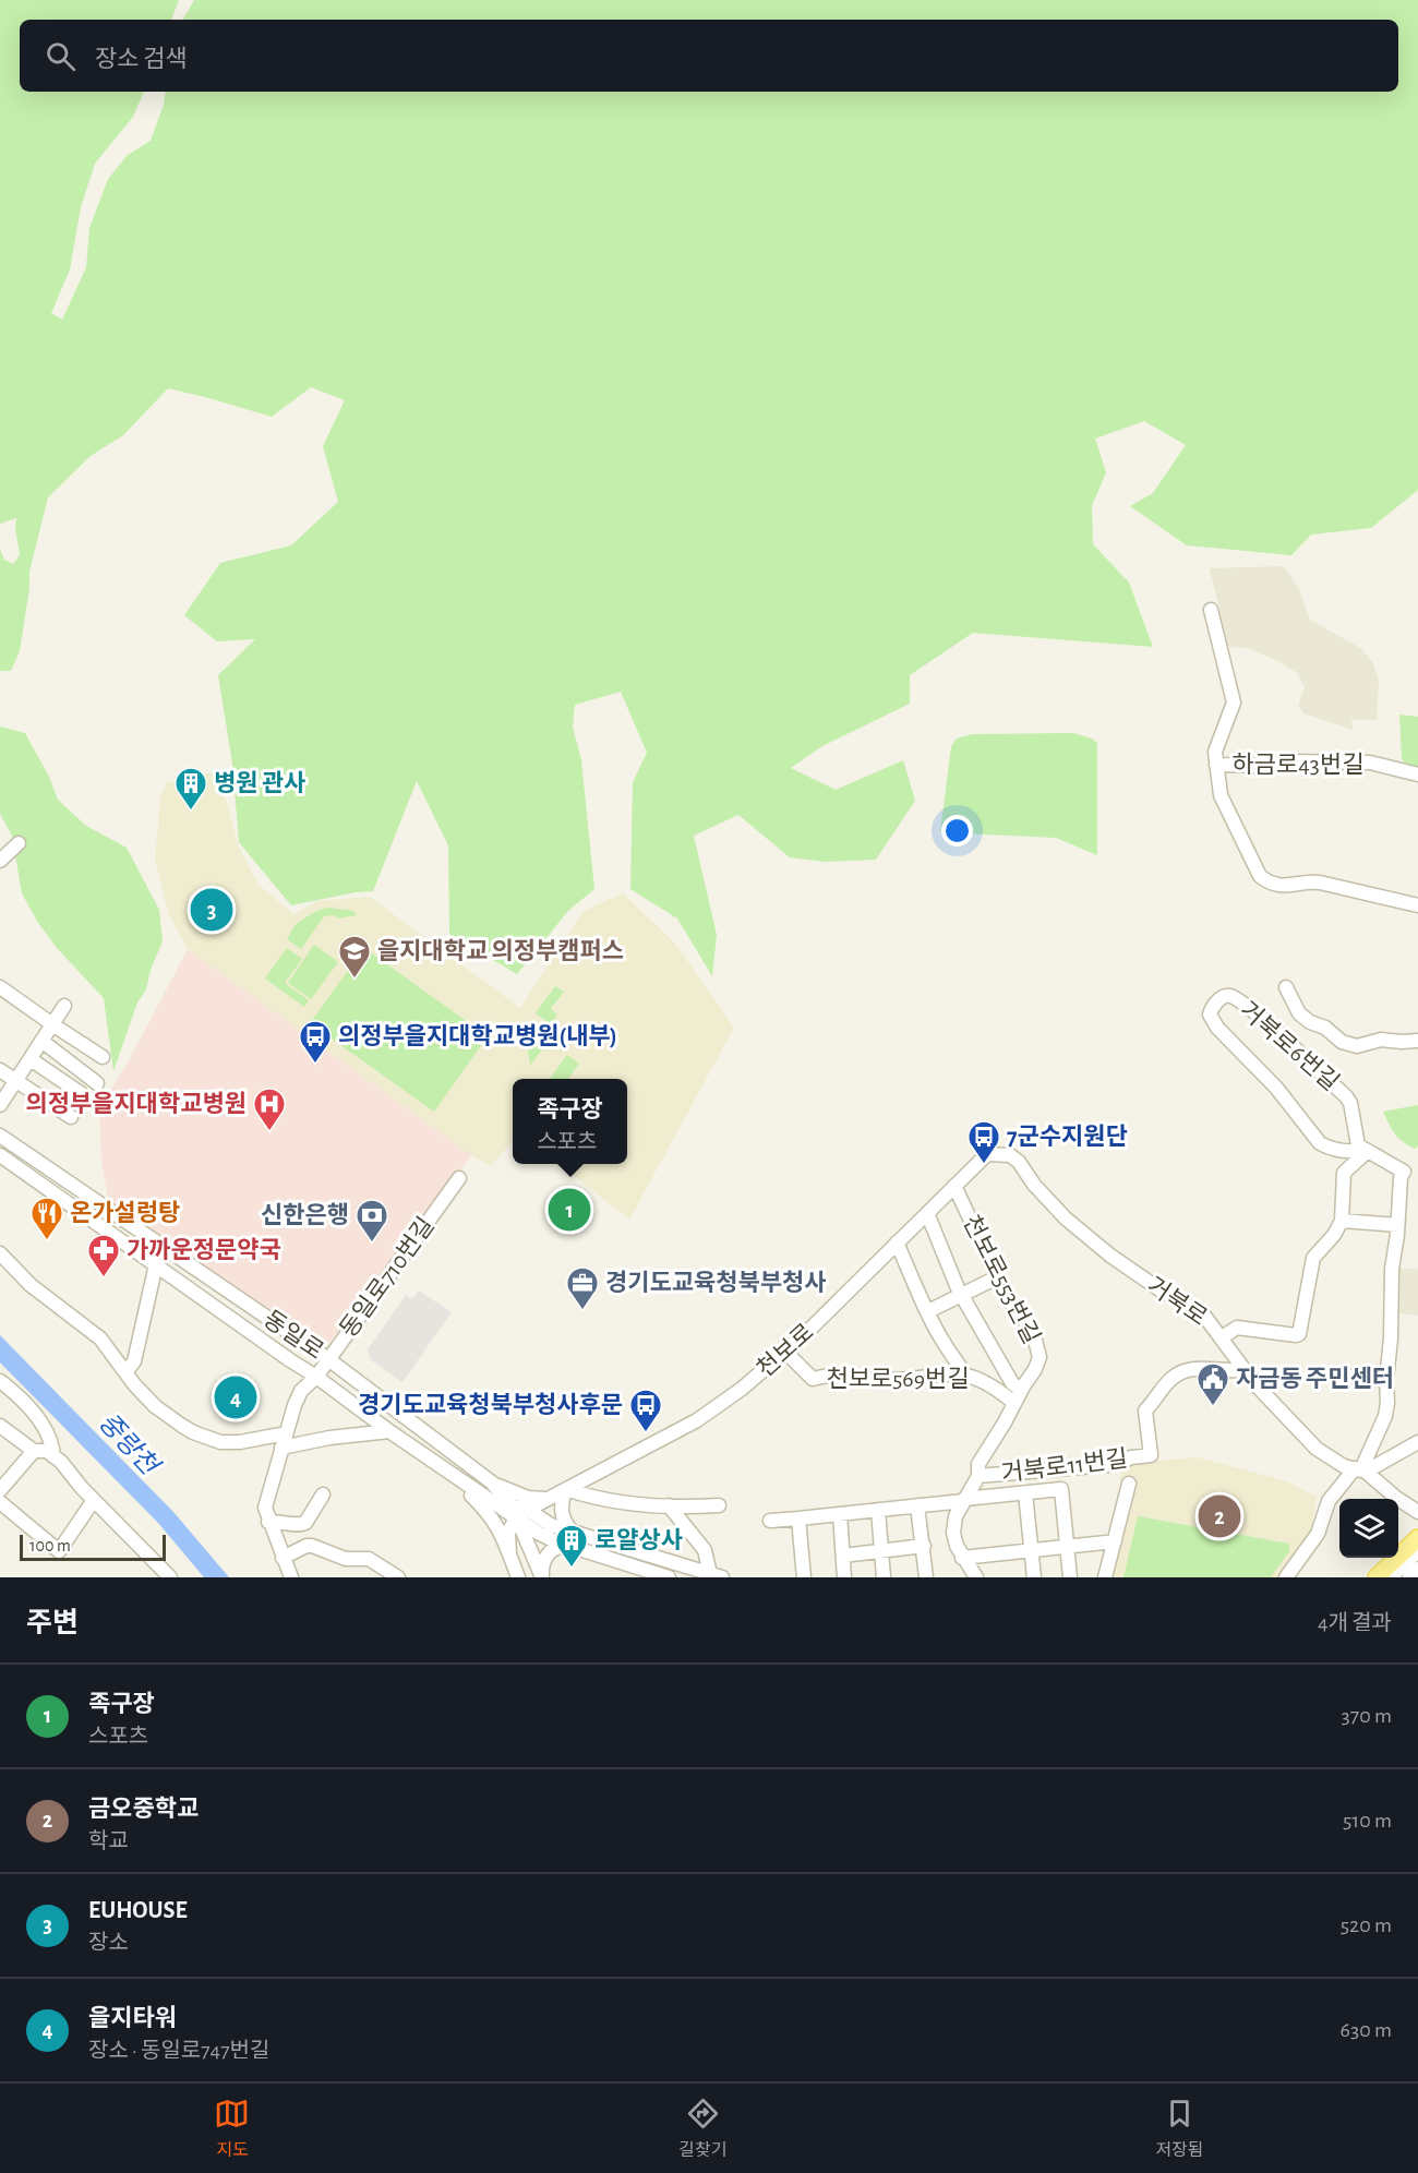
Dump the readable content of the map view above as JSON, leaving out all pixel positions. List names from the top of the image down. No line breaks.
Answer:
{"streets":{"street":["하금로43번길","거북로6번길","동일로710번길","천보로553번길","거북로","동일로","천보로","천보로569번길","거북로11번길"]},"crossings":[["동일로710번길","동일로"],["천보로553번길","천보로"],["천보로553번길","천보로569번길"],["천보로553번길","거북로11번길"],["거북로","천보로"],["거북로","거북로11번길"],["동일로","천보로"],["천보로","천보로569번길"]],"water":["중랑천"],"places":{"building":["병원 관사","로얄상사"],"school or university":["을지대학교 의정부캠퍼스"],"bus stop":["의정부을지대학교병원(내부)","7군수지원단","경기도교육청북부청사후문"],"hospital":["의정부을지대학교병원"],"restaurant":["온가설렁탕"],"bank":["신한은행"],"pharmacy":["가까운정문약국"],"office":["경기도교육청북부청사"],"public building":["자금동 주민센터"]},"scale_bar":"100 m","page":{"search":"장소 검색","pins":["3","1","4","2"],"popup":["족구장","스포츠"],"scale":"100 m","heading":["주변","4개 결과"],"list":[{"mark":"1","name":"족구장","note":"스포츠","value":"370 m"},{"mark":"2","name":"금오중학교","note":"학교","value":"510 m"},{"mark":"3","name":"EUHOUSE","note":"장소","value":"520 m"},{"mark":"4","name":"을지타워","note":"장소 · 동일로747번길","value":"630 m"}],"nav":["지도","길찾기","저장됨"]}}
